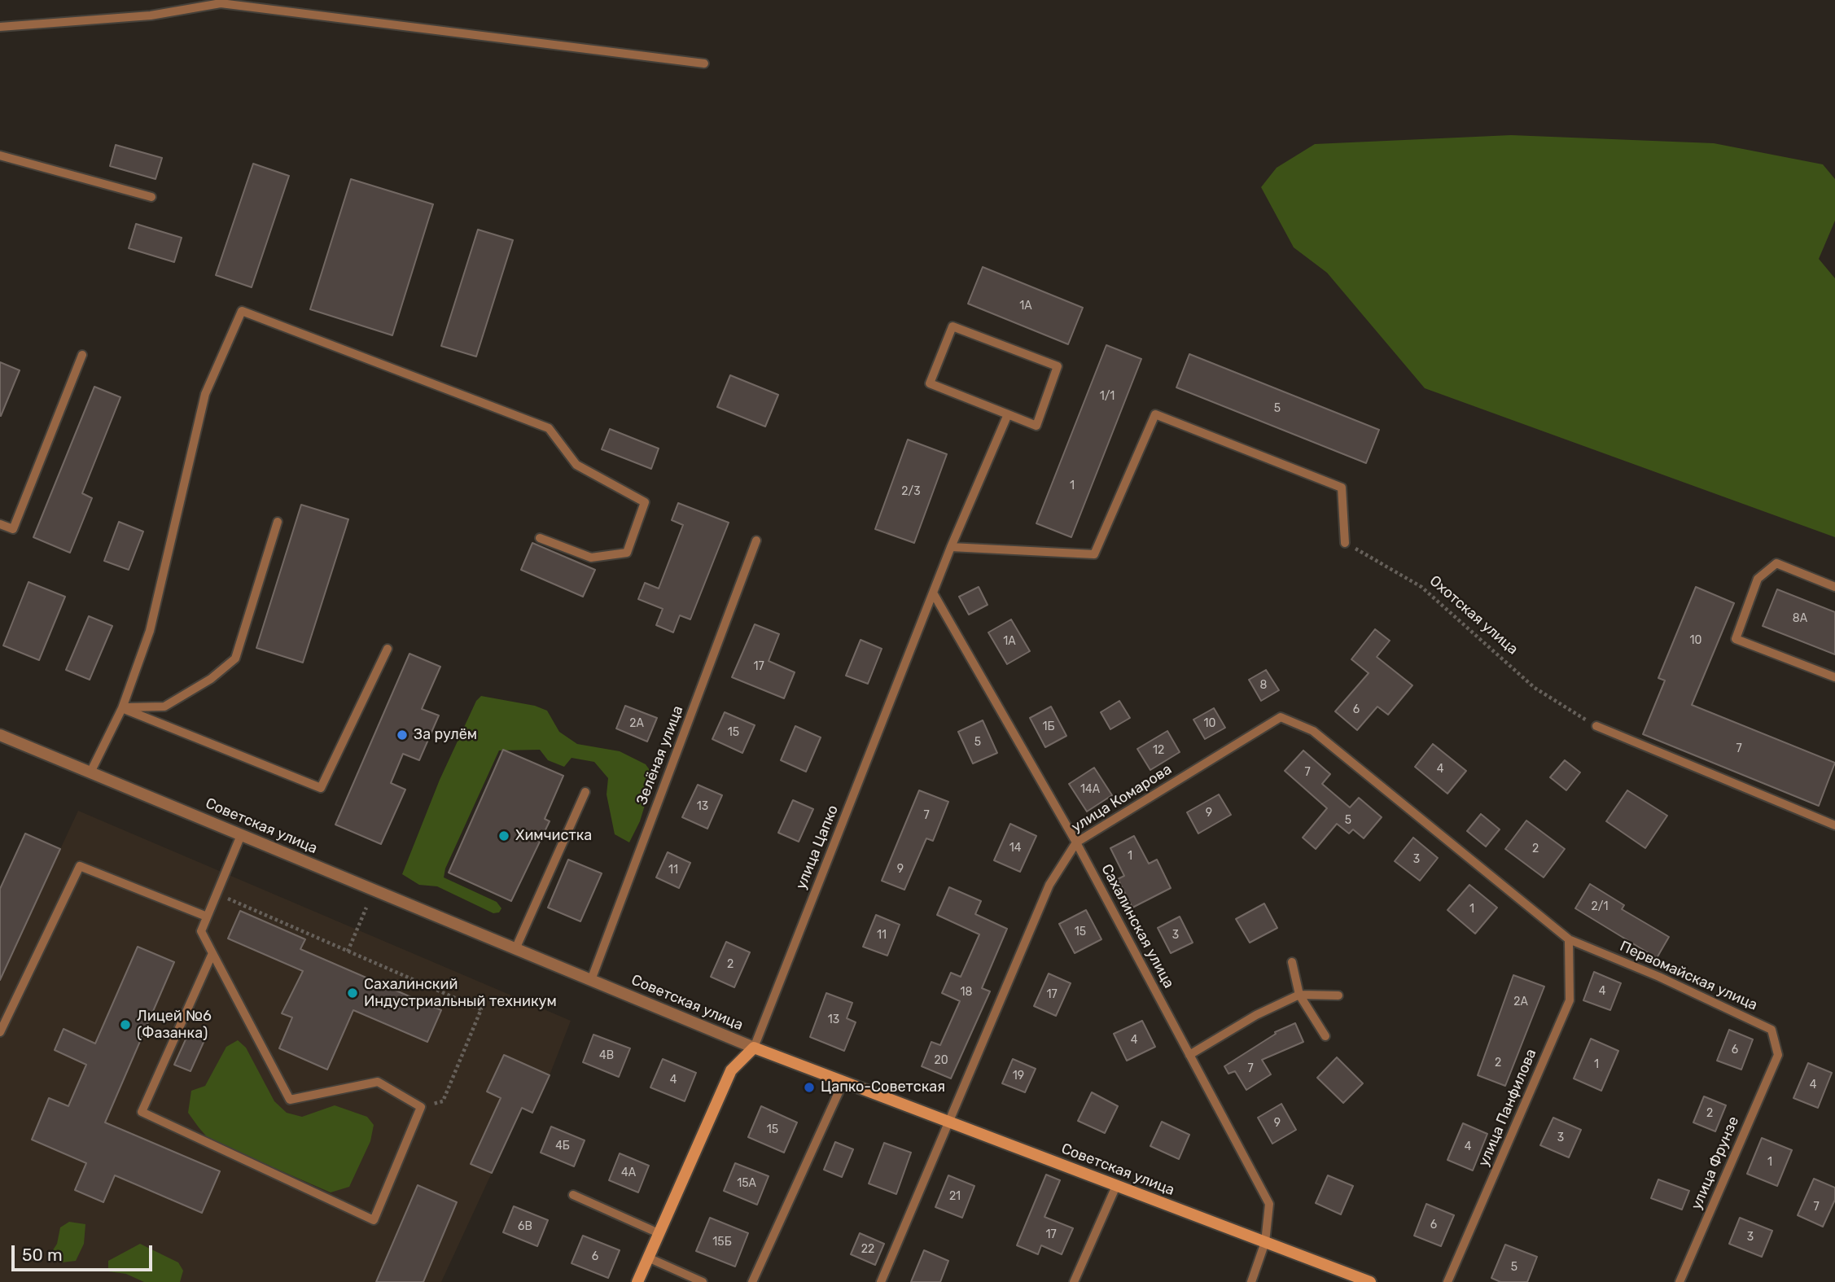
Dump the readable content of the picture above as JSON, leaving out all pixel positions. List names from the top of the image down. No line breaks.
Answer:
{"streets":{"street":["Советская улица","улица Цапко"],"lane":["Зелёная улица","улица Комарова","Сахалинская улица","Первомайская улица","улица Панфилова","улица Фрунзе"],"path":["Охотская улица"]},"crossings":[["Зелёная улица","Советская улица"],["улица Комарова","Советская улица"],["улица Комарова","Сахалинская улица"],["улица Комарова","Первомайская улица"],["улица Комарова","улица Панфилова"],["Советская улица","улица Цапко"],["Советская улица","Сахалинская улица"],["улица Цапко","Сахалинская улица"],["Первомайская улица","улица Панфилова"],["Первомайская улица","улица Фрунзе"]],"places":["За рулём","Химчистка","Сахалинский Индустриальный техникум","Лицей №6 (Фазанка)","Цапко-Советская"],"house_numbers":["1А","1/1","5","1","2/3","8А","10","1А","17","8","6","2А","10","1Б","15","5","7","12","4","7","14А","13","9","7","5","14","2","1","3","9","11","2/1","1","15","11","3","2","4","18","17","2А","13","4","6","4В","20","2","1","7","19","4","4","2","9","15","3","4Б","4","1","4А","15А","21","7","6","6В","17","3","15Б","22","6","5"],"scale_bar":"50 m"}
